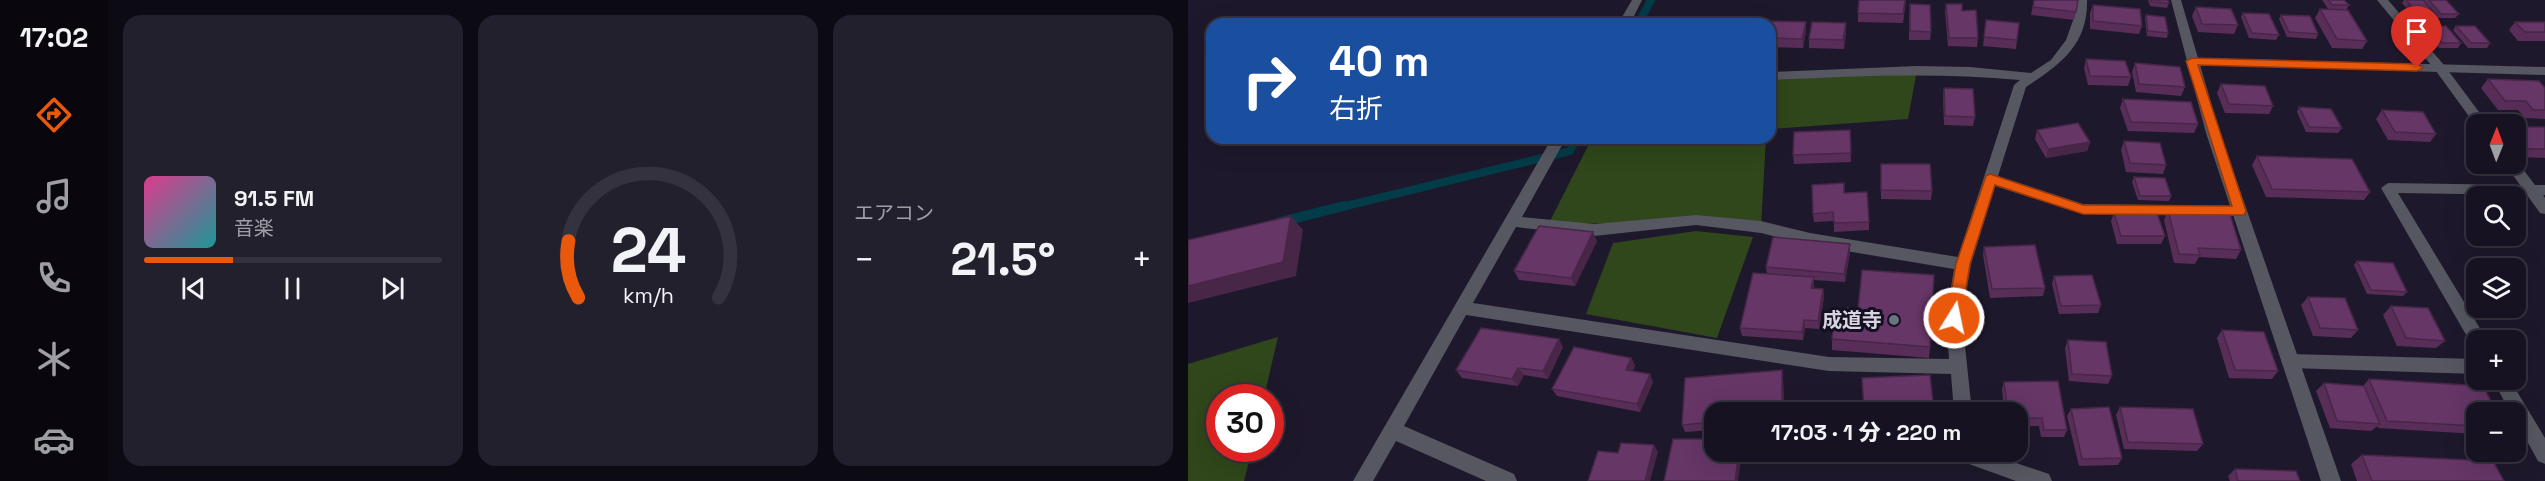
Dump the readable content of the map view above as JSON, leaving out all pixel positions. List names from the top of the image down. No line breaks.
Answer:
{"places":["成道寺"],"north":"top","page":{"tabs":"17:02","tile":"エアコン","turn":["40 m","右折"],"map_buttons":["+","−"],"song":["91.5 FM","音楽"],"heat":["−","21.5°","+"],"limit":"30","trip":"17:03 · 1 分 · 220 m","gauge":["24","km/h"]}}
